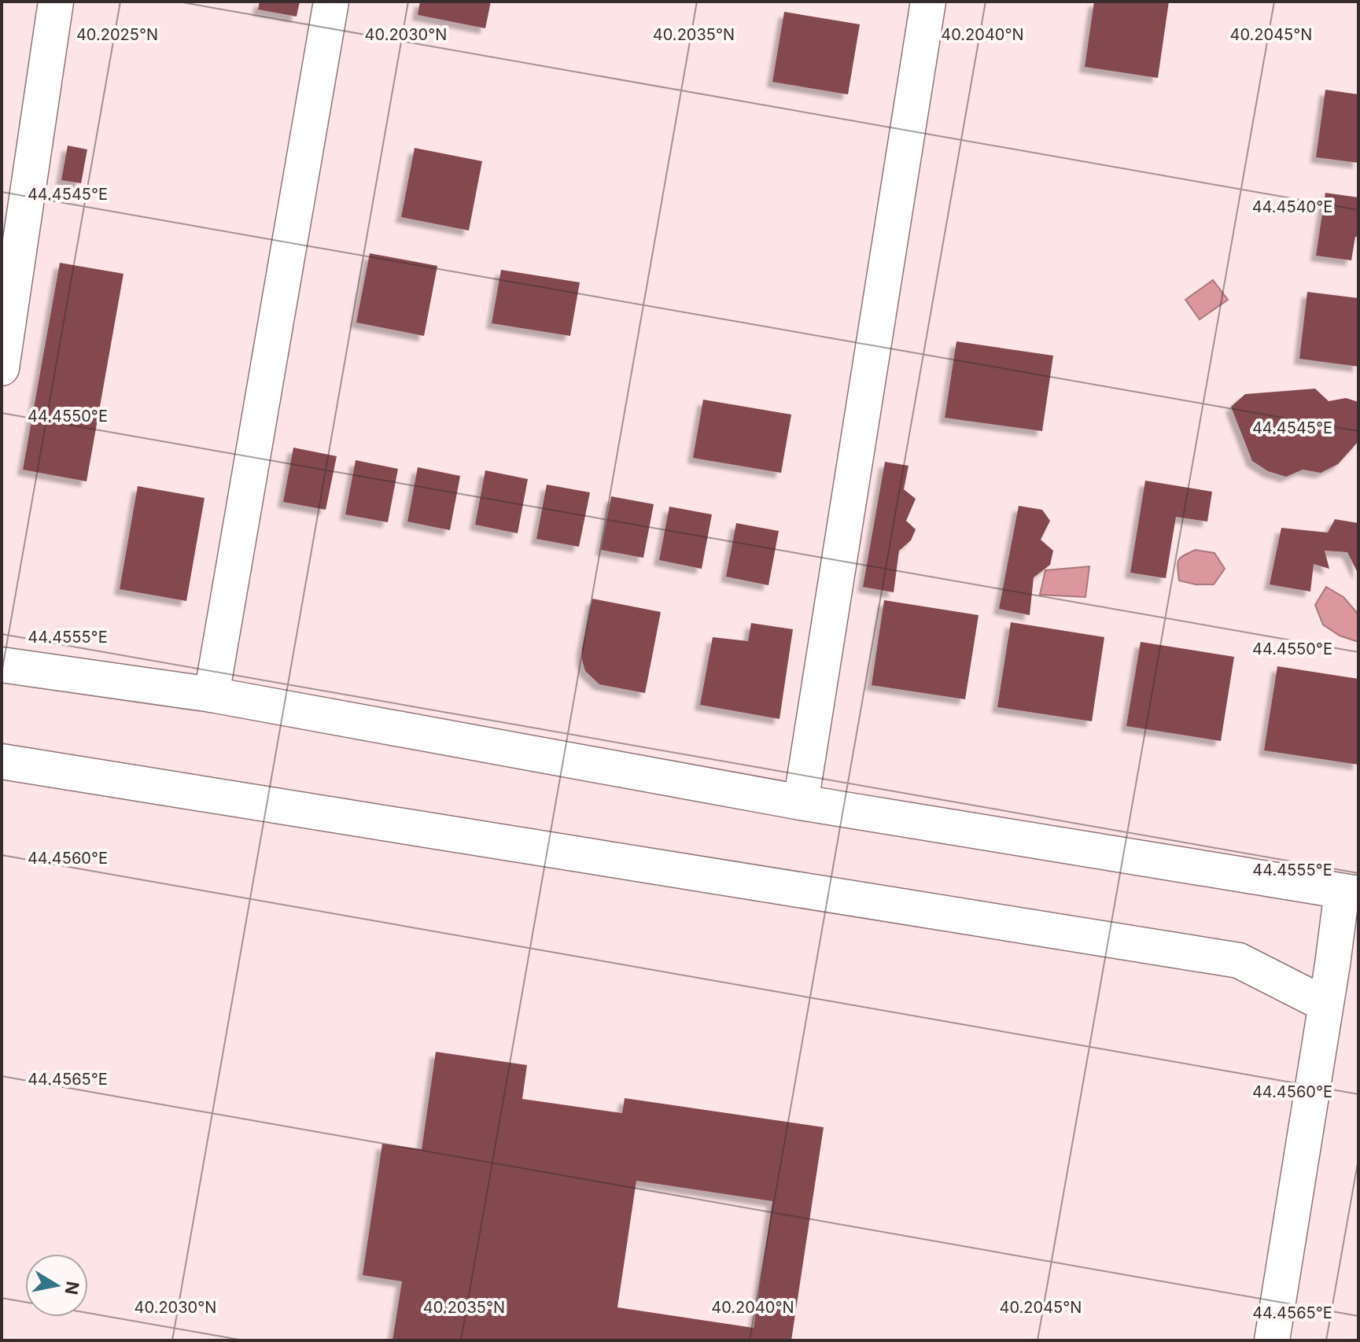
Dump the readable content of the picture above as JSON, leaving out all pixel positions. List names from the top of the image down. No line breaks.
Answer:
{"north":"right","coordinates":["40.2025°N","40.2030°N","40.2035°N","40.2040°N","40.2045°N","44.4545°E","44.4540°E","44.4550°E","44.4555°E","44.4560°E","44.4565°E"]}
